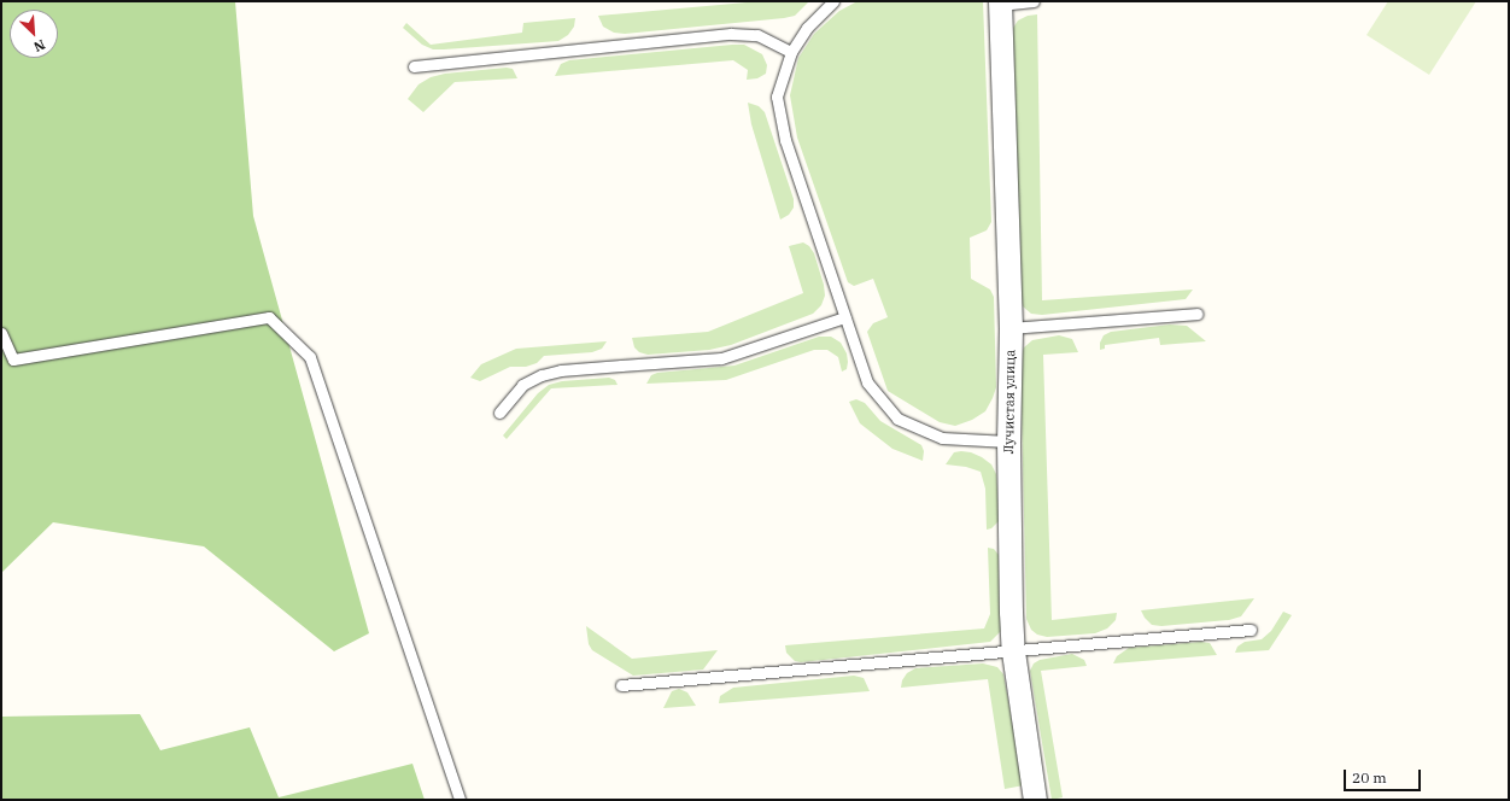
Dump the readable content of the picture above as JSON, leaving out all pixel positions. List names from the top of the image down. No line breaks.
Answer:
{"streets":{"street":["Лучистая улица"]},"scale_bar":"20 m","north":"bottom right"}
